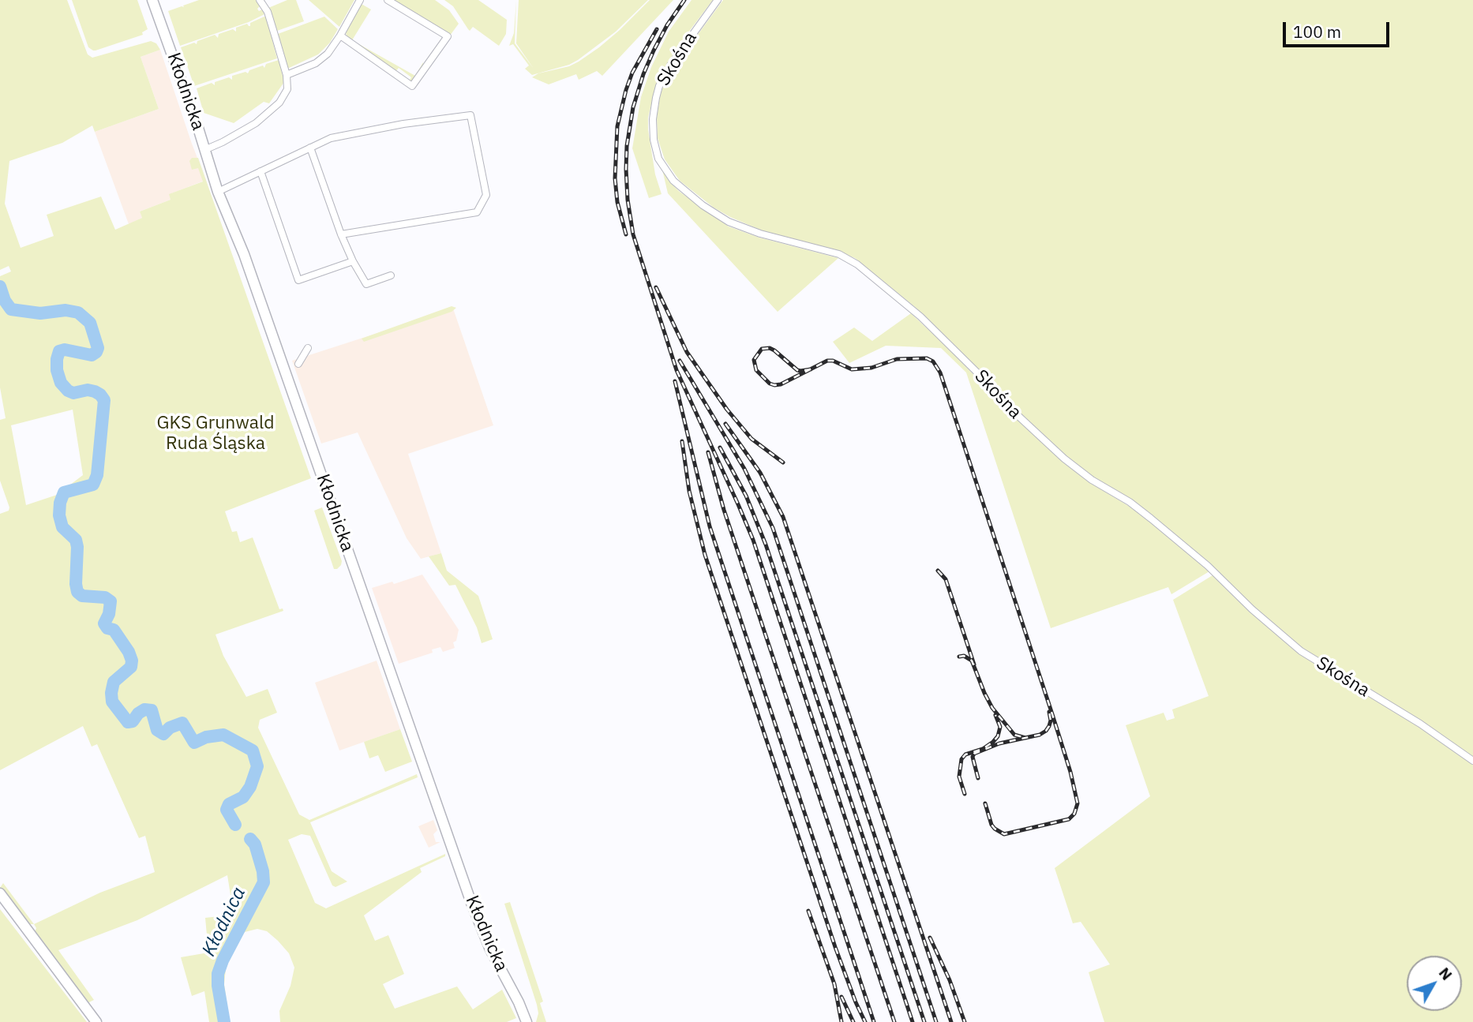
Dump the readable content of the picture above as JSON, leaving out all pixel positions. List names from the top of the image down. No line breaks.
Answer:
{"streets":{"street":["Skośna","Kłodnicka"]},"water":["Kłodnica"],"parks":["GKS Grunwald Ruda Śląska"],"scale_bar":"100 m","north":"top right"}
